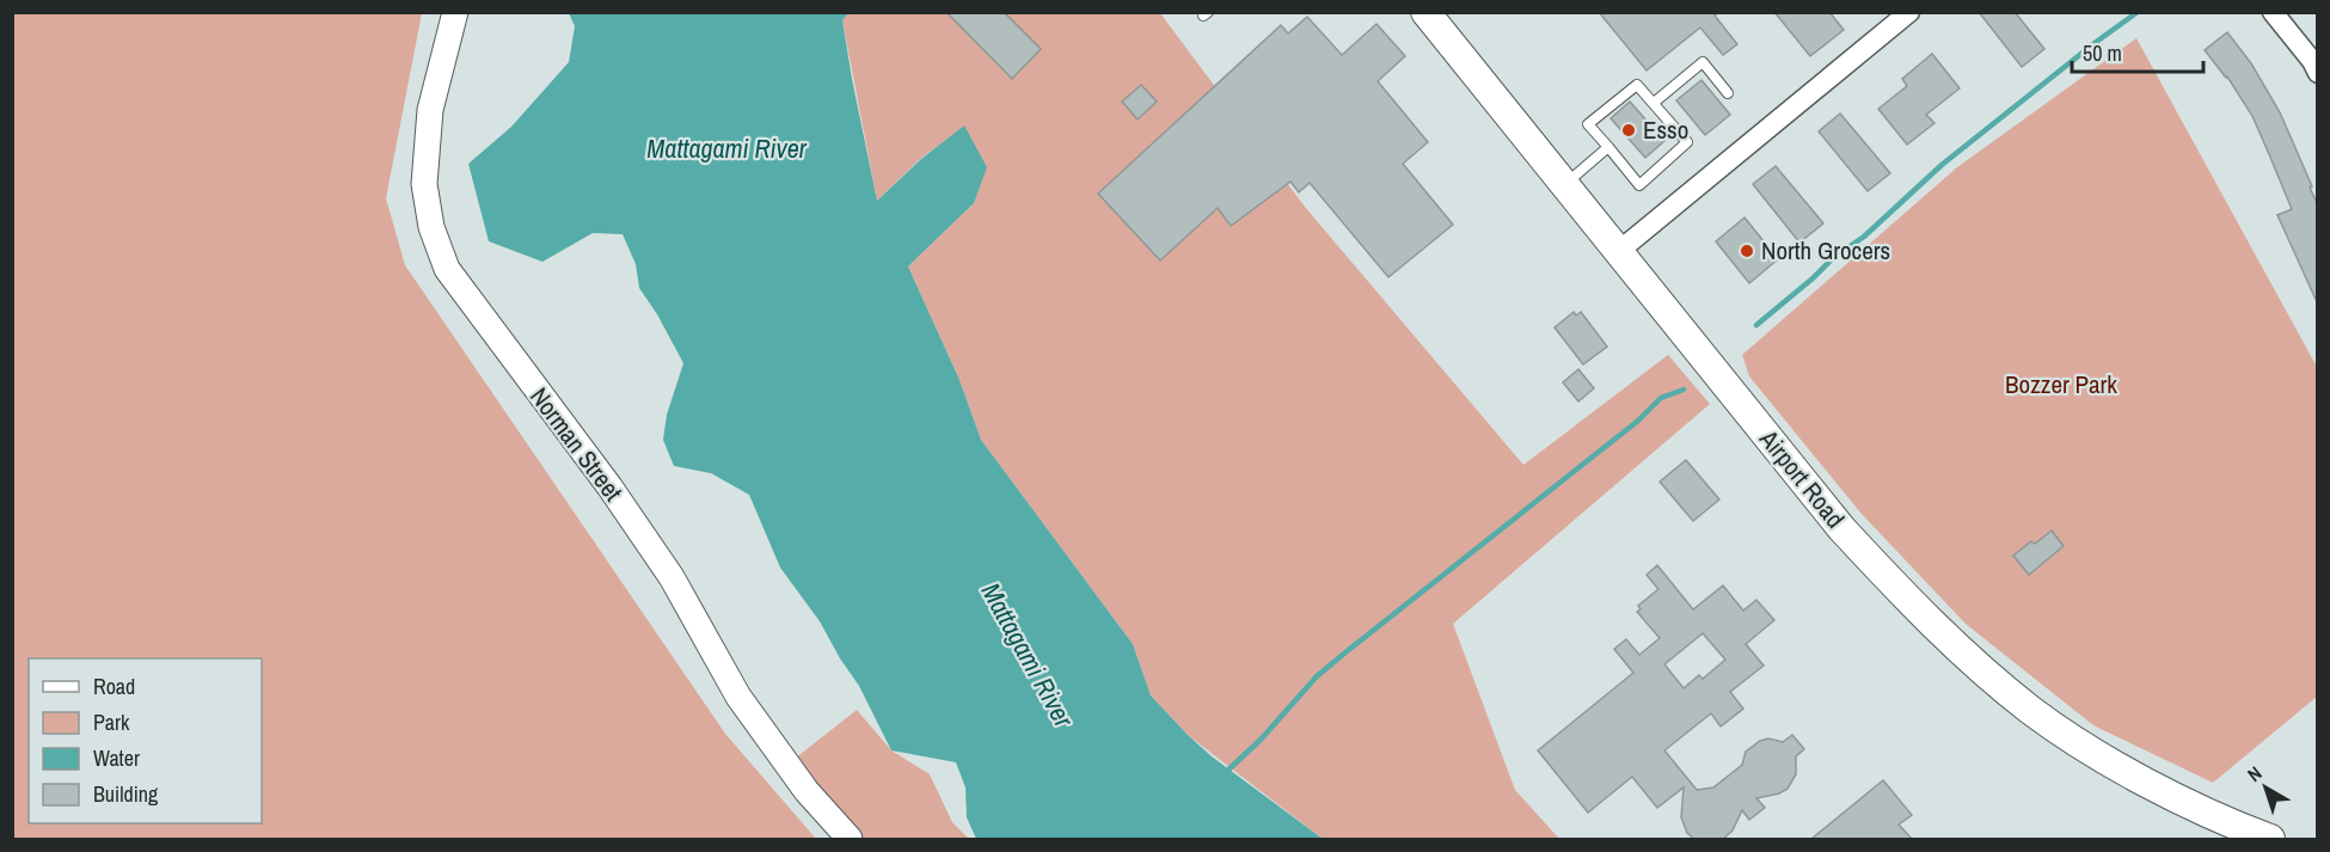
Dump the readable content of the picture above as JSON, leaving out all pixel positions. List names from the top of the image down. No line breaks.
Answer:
{"streets":{"main road":["Airport Road"],"street":["Norman Street"]},"water":["Mattagami River"],"parks":["Bozzer Park"],"places":["Esso","North Grocers"],"legend":["Road","Park","Water","Building"],"scale_bar":"50 m","north":"top left"}
